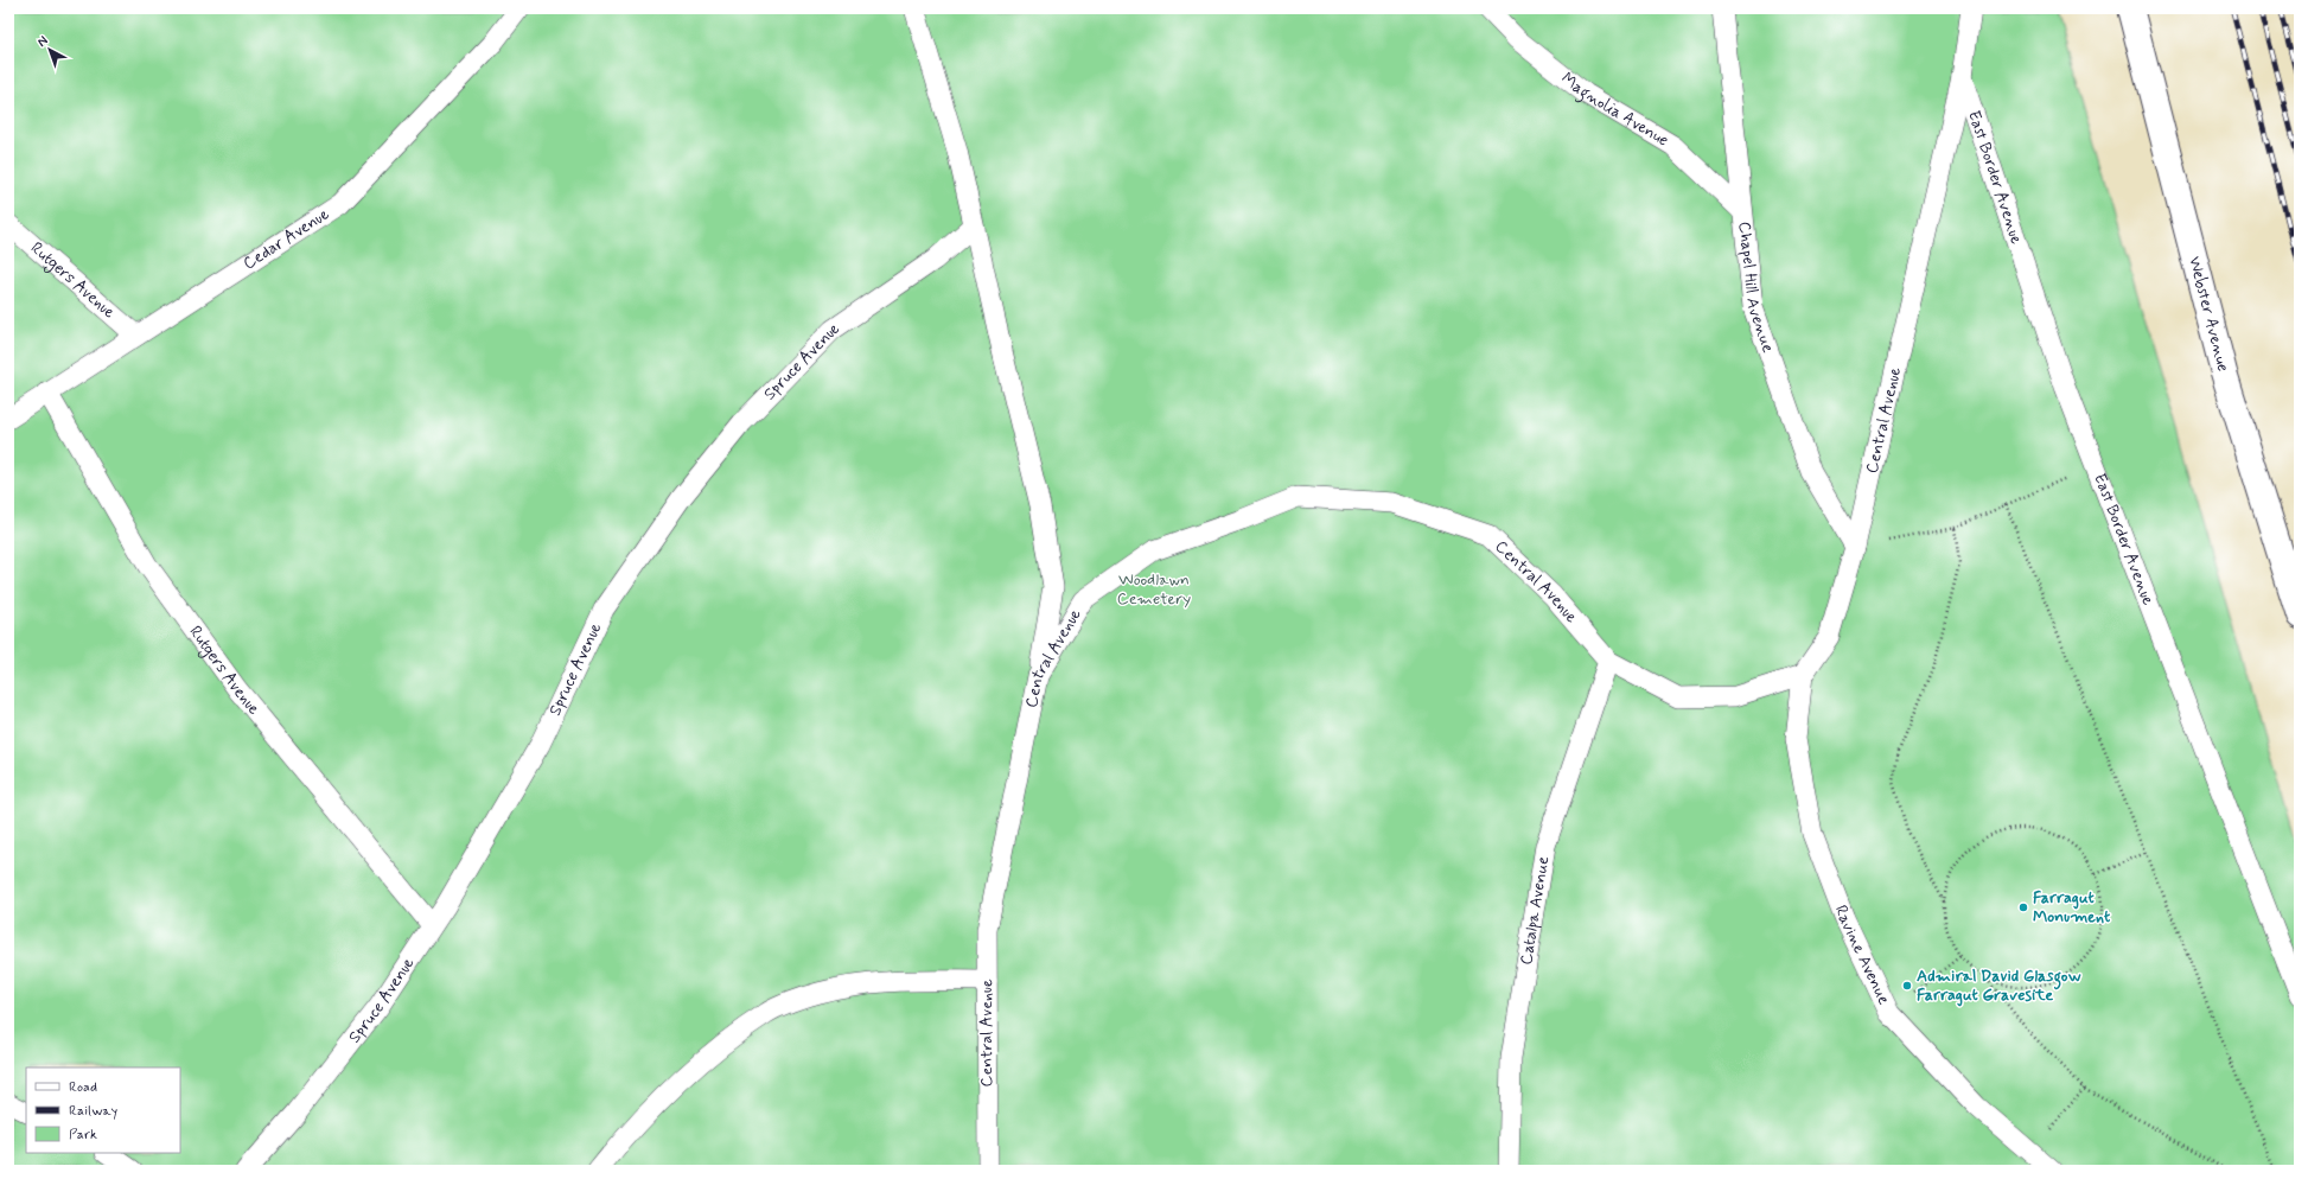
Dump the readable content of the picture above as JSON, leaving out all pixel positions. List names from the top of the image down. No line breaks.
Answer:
{"streets":{"main road":["Webster Avenue"],"lane":["Magnolia Avenue","East Border Avenue","Cedar Avenue","Rutgers Avenue","Chapel Hill Avenue","Spruce Avenue","Central Avenue","Catalpa Avenue","Ravine Avenue"]},"crossings":[["Magnolia Avenue","Chapel Hill Avenue"],["East Border Avenue","Central Avenue"],["Cedar Avenue","Rutgers Avenue"],["Rutgers Avenue","Spruce Avenue"],["Chapel Hill Avenue","Central Avenue"],["Central Avenue","Catalpa Avenue"],["Central Avenue","Ravine Avenue"]],"parks":["Woodlawn Cemetery"],"places":["Farragut Monument","Admiral David Glasgow Farragut Gravesite"],"legend":["Road","Railway","Park"],"north":"top left"}
